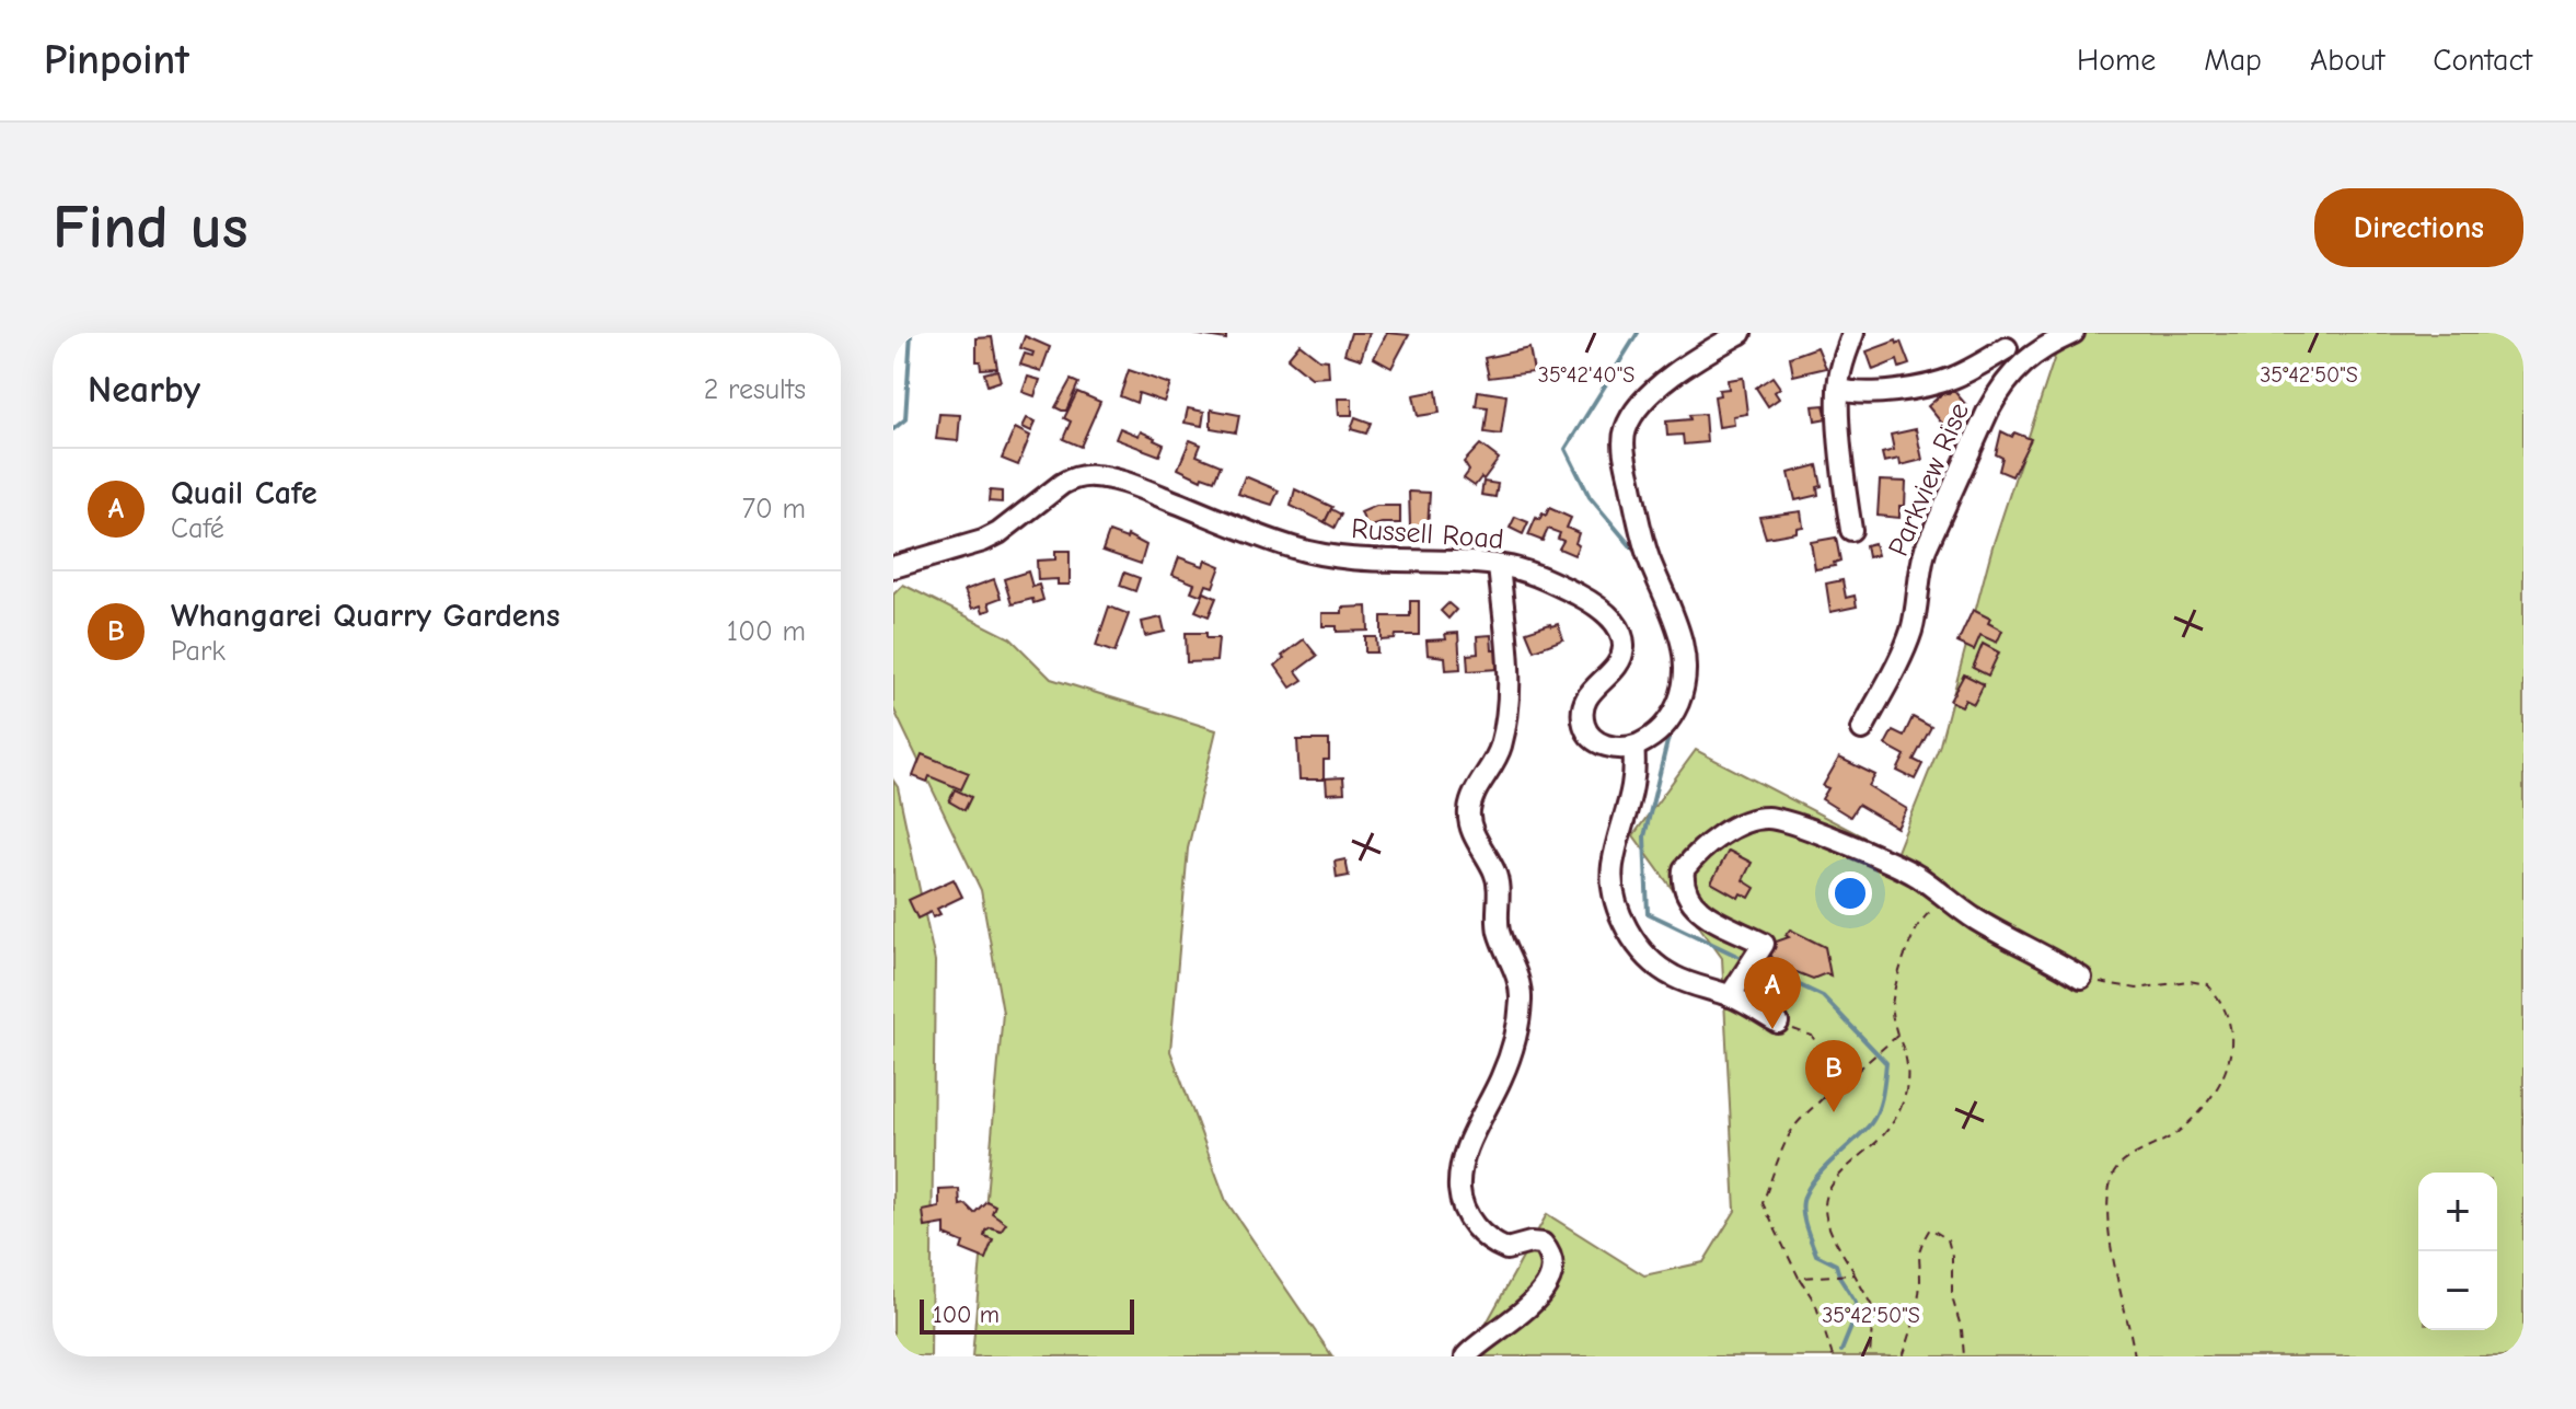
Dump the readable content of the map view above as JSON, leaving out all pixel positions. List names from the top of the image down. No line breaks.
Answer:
{"streets":{"street":["Parkview Rise","Russell Road"]},"scale_bar":"100 m","page":{"header":"Pinpoint","nav":["Home","Map","About","Contact"],"buttons":"Directions","title":"Find us","heading":["Nearby","2 results"],"list":[{"mark":"A","name":"Quail Cafe","note":"Café","value":"70 m"},{"mark":"B","name":"Whangarei Quarry Gardens","note":"Park","value":"100 m"}],"pins":["A","B"],"map_buttons":["+","−"],"scale":"100 m"},"coordinates":["35°42'40\"S","35°42'50\"S"]}
